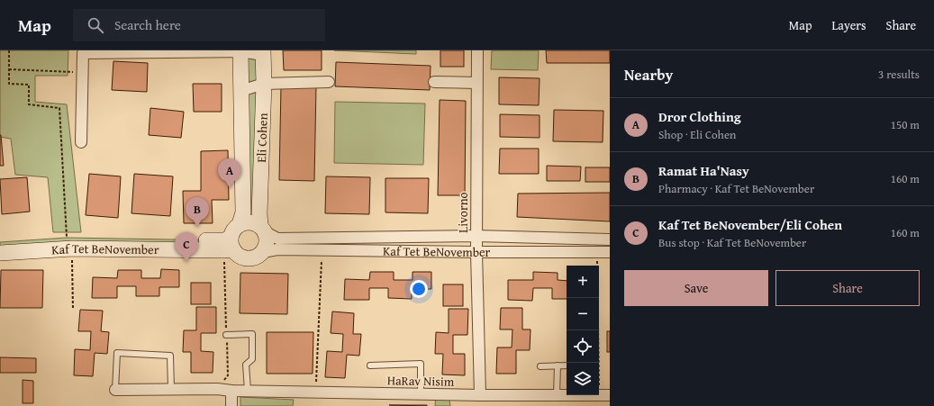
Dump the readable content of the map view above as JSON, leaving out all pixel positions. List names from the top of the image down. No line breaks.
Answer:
{"streets":{"street":["Eli Cohen","Livorno","Kaf Tet BeNovember","HaRav Nisim"]},"crossings":[["Eli Cohen","Kaf Tet BeNovember"],["Livorno","Kaf Tet BeNovember"],["Livorno","HaRav Nisim"]],"page":{"header":"Map","search":"Search here","nav":["Map","Layers","Share"],"heading":["Nearby","3 results"],"list":[{"mark":"A","name":"Dror Clothing","note":"Shop · Eli Cohen","value":"150 m"},{"mark":"B","name":"Ramat Ha'Nasy","note":"Pharmacy · Kaf Tet BeNovember","value":"160 m"},{"mark":"C","name":"Kaf Tet BeNovember/Eli Cohen","note":"Bus stop · Kaf Tet BeNovember","value":"160 m"}],"pins":["A","B","C"],"buttons":["Save","Share"],"map_buttons":["+","−"]}}
